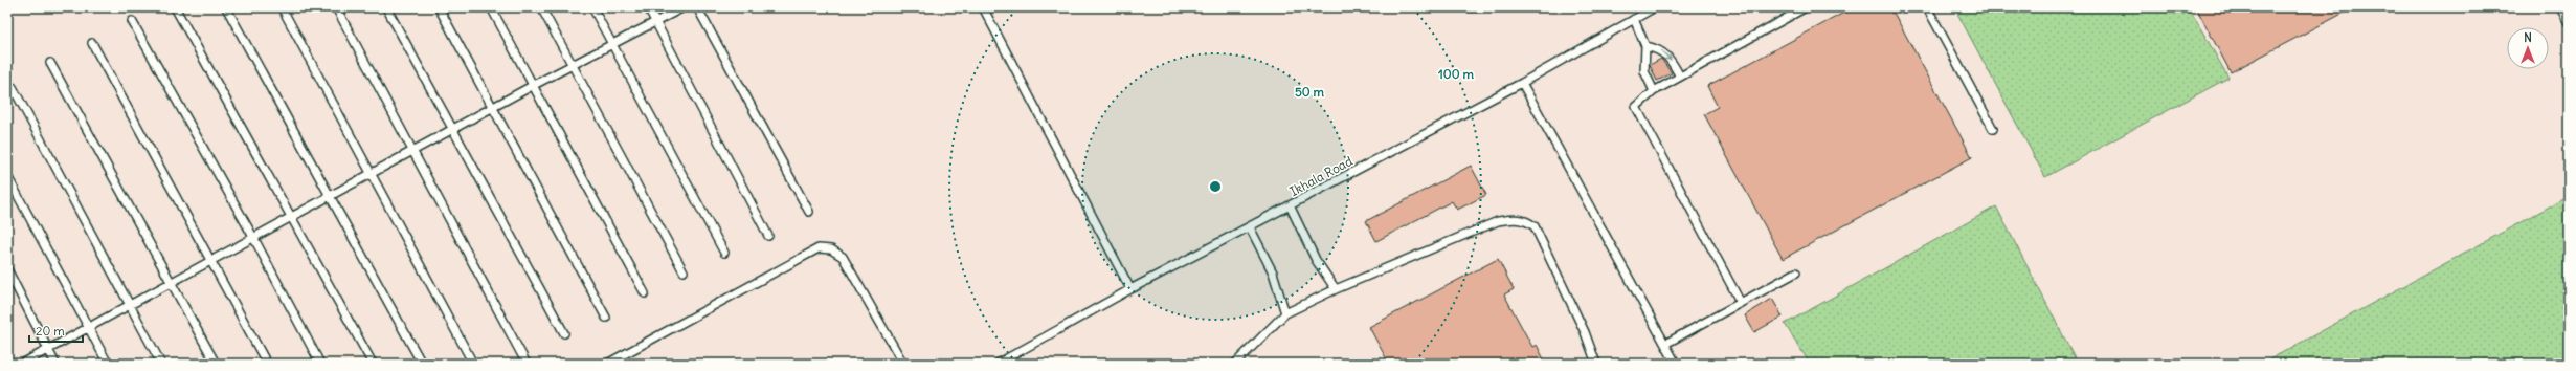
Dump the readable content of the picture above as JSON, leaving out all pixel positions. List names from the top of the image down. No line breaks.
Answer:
{"streets":{"lane":["Ikhala Road"]},"scale_bar":"20 m","north":"top","rings":["100 m","50 m"]}
